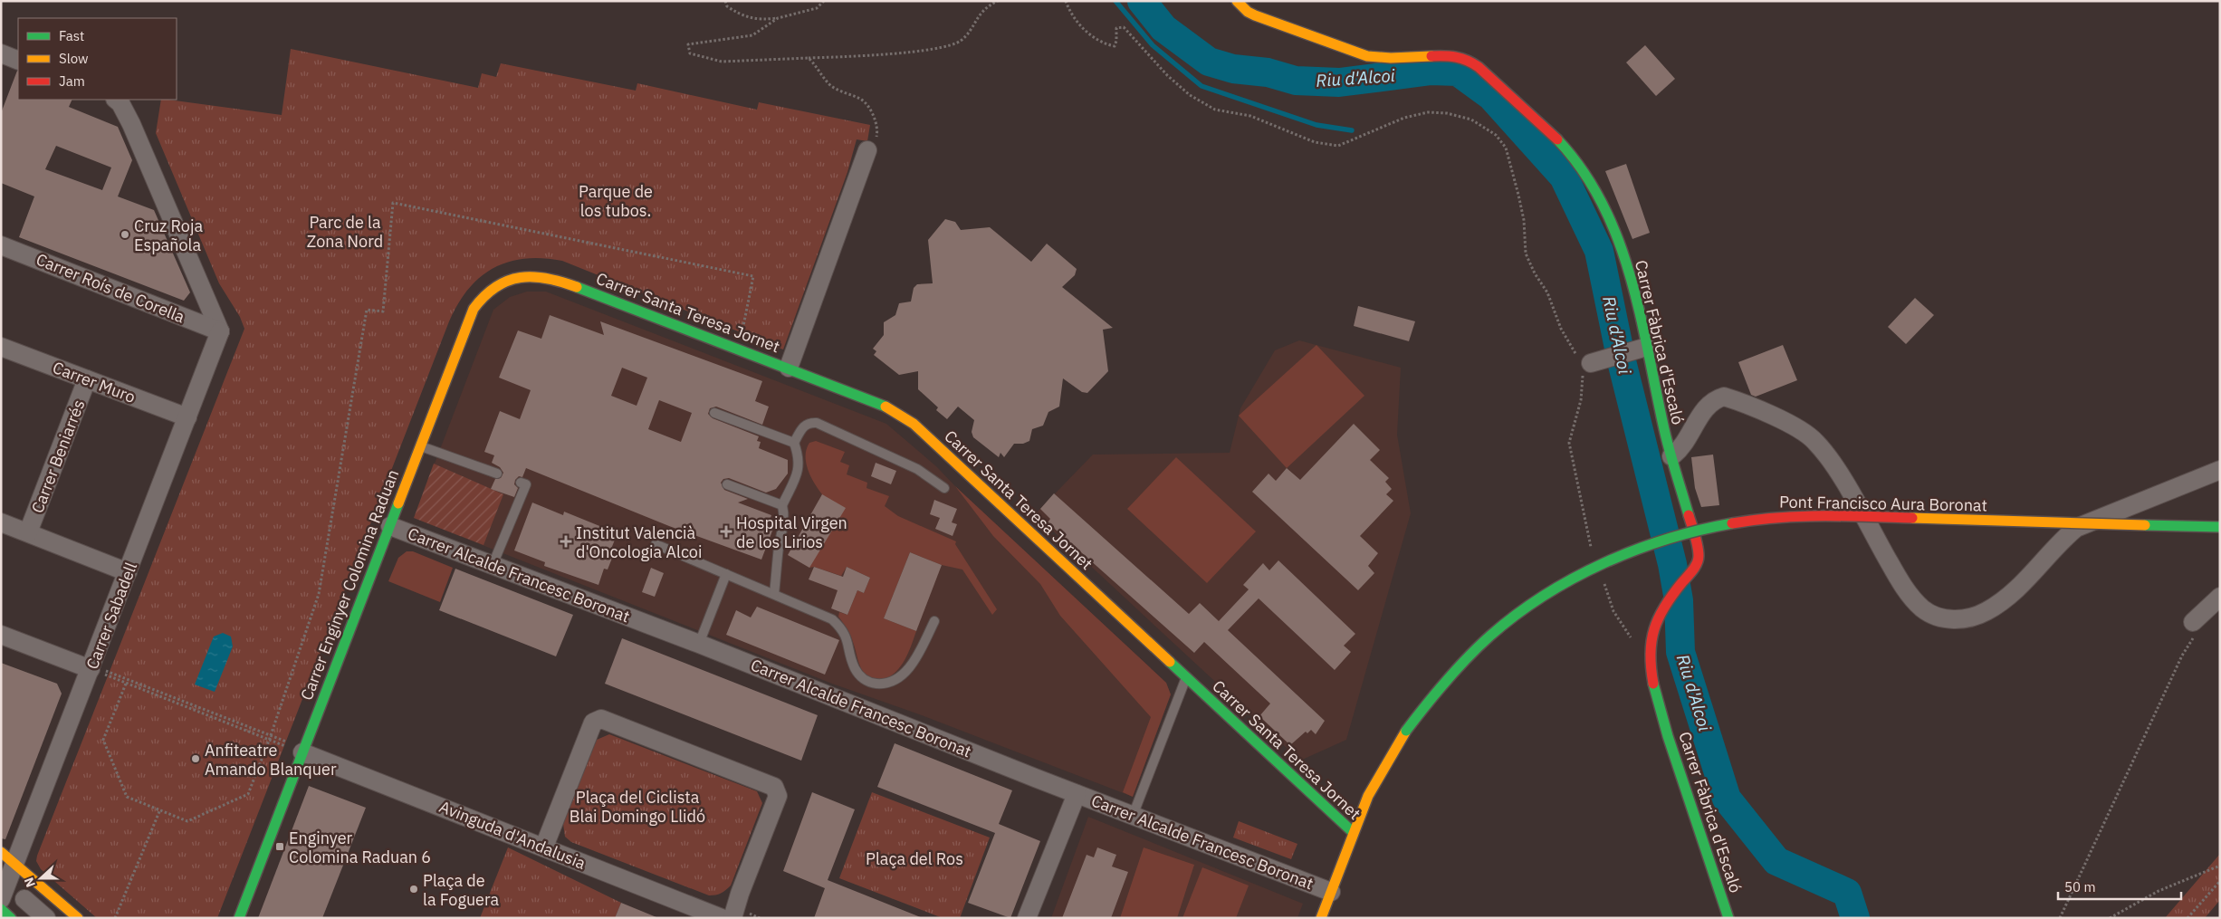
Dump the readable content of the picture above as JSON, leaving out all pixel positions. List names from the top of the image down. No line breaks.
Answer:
{"streets":{"street":["Carrer Roís de Corella","Carrer Santa Teresa Jornet","Carrer Fàbrica d'Escaló","Carrer Muro","Carrer Beniarrés","Pont Francisco Aura Boronat","Carrer Alcalde Francesc Boronat","Carrer Enginyer Colomina Raduan","Carrer Sabadell","Avinguda d'Andalusia"]},"crossings":[["Carrer Roís de Corella","Carrer Sabadell"],["Carrer Santa Teresa Jornet","Pont Francisco Aura Boronat"],["Carrer Santa Teresa Jornet","Carrer Alcalde Francesc Boronat"],["Carrer Santa Teresa Jornet","Carrer Enginyer Colomina Raduan"],["Carrer Muro","Carrer Beniarrés"],["Carrer Muro","Carrer Sabadell"],["Carrer Alcalde Francesc Boronat","Carrer Enginyer Colomina Raduan"],["Carrer Enginyer Colomina Raduan","Avinguda d'Andalusia"]],"water":["Riu d'Alcoi"],"parks":["Parque de los tubos.","Parc de la Zona Nord","Plaça del Ciclista Blai Domingo Llidó","Plaça del Ros"],"places":{"other":["Cruz Roja Española","Anfiteatre Amando Blanquer","Plaça de la Foguera"],"health":["Hospital Virgen de los Lirios","Institut Valencià d'Oncologia Alcoi"],"transit":["Enginyer Colomina Raduan 6"]},"legend":["Fast","Slow","Jam"],"scale_bar":"50 m","north":"left"}
